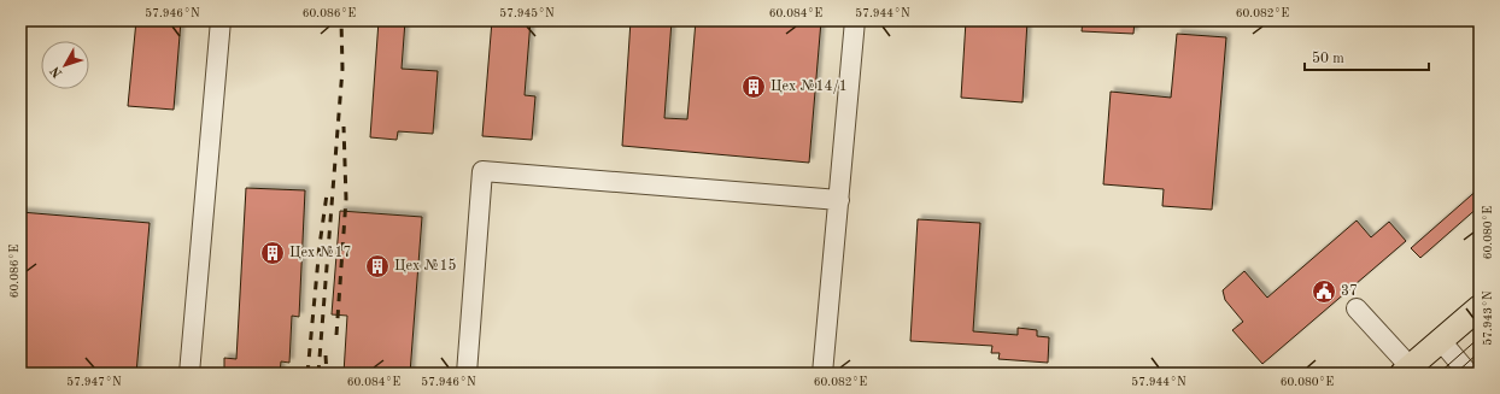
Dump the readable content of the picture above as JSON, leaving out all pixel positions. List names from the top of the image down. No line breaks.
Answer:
{"places":{"building":["Цех №14/1","Цех №17","Цех №15"],"public building":["37"]},"scale_bar":"50 m","north":"bottom left","coordinates":["57.946°N","60.086°E","57.945°N","60.084°E","57.944°N","60.082°E","60.080°E","57.943°N","57.947°N"]}
